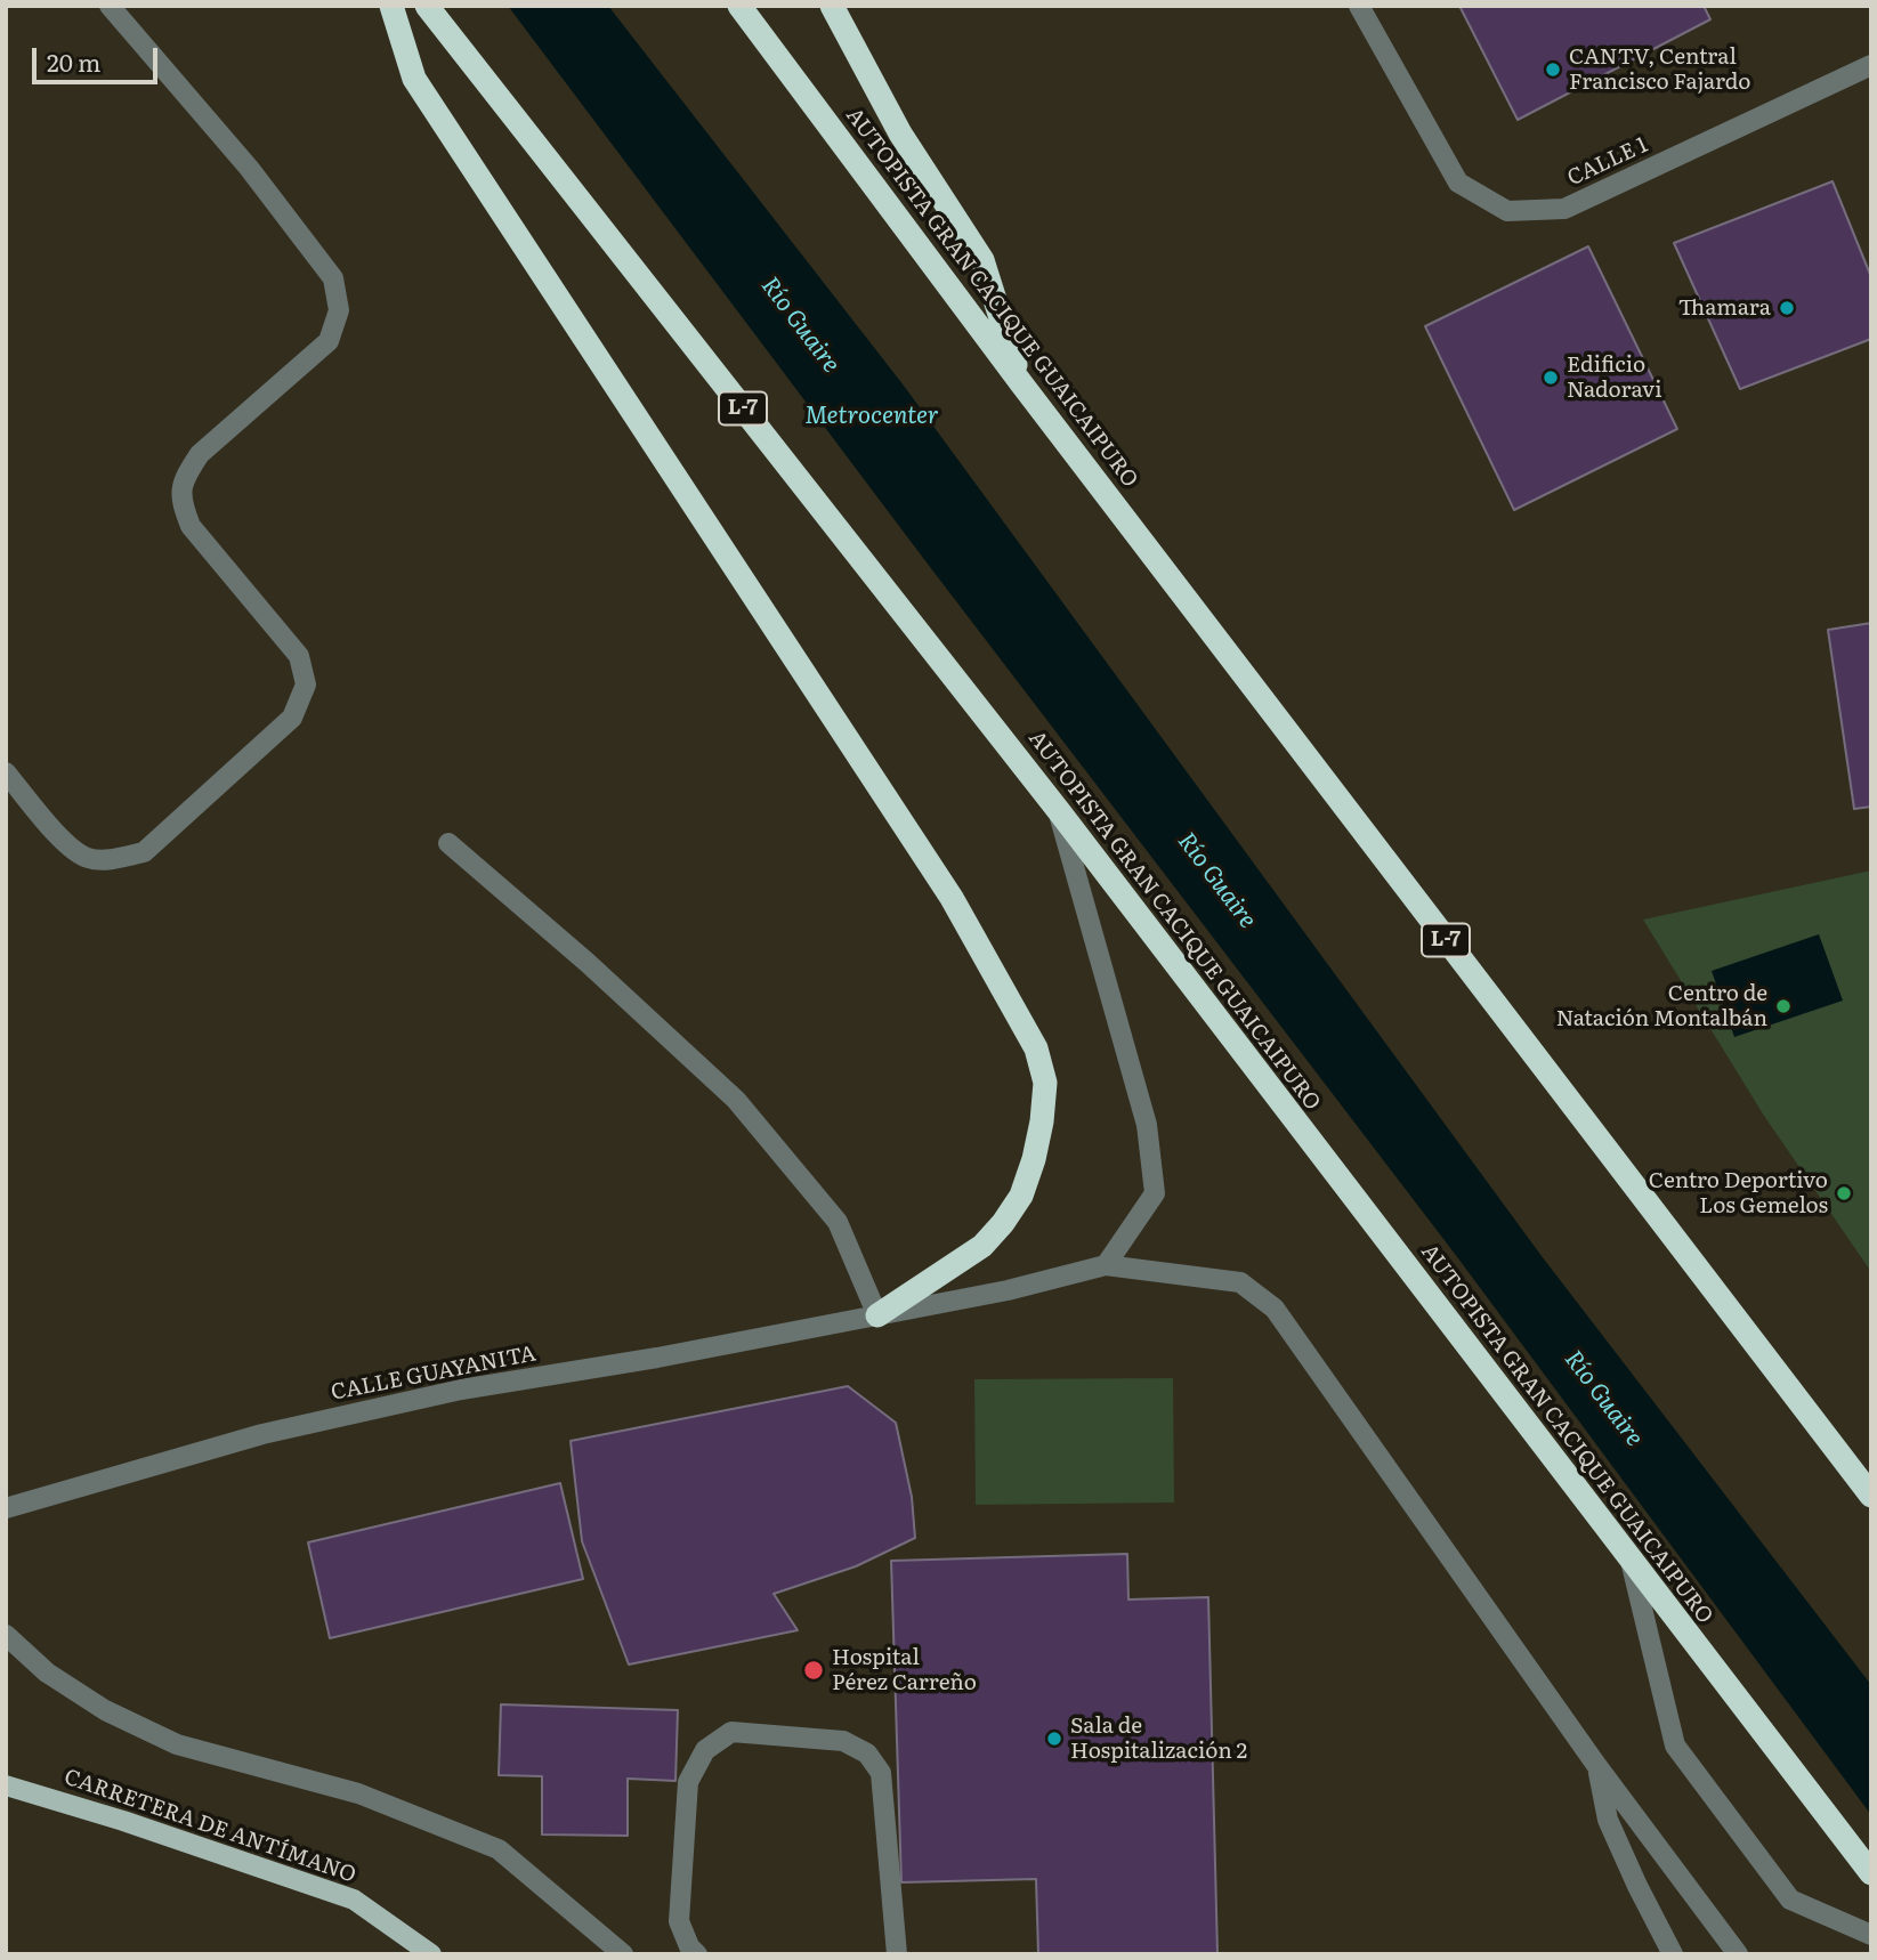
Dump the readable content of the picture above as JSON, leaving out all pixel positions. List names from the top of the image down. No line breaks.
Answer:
{"streets":{"highway":["AUTOPISTA GRAN CACIQUE GUAICAIPURO","L-7"],"main road":["CARRETERA DE ANTÍMANO"],"street":["CALLE 1","CALLE GUAYANITA"]},"water":["Río Guaire","Metrocenter"],"places":["CANTV, Central Francisco Fajardo","Thamara","Edificio Nadoravi","Centro de Natación Montalbán","Centro Deportivo Los Gemelos","Hospital Pérez Carreño","Sala de Hospitalización 2"],"scale_bar":"20 m"}
